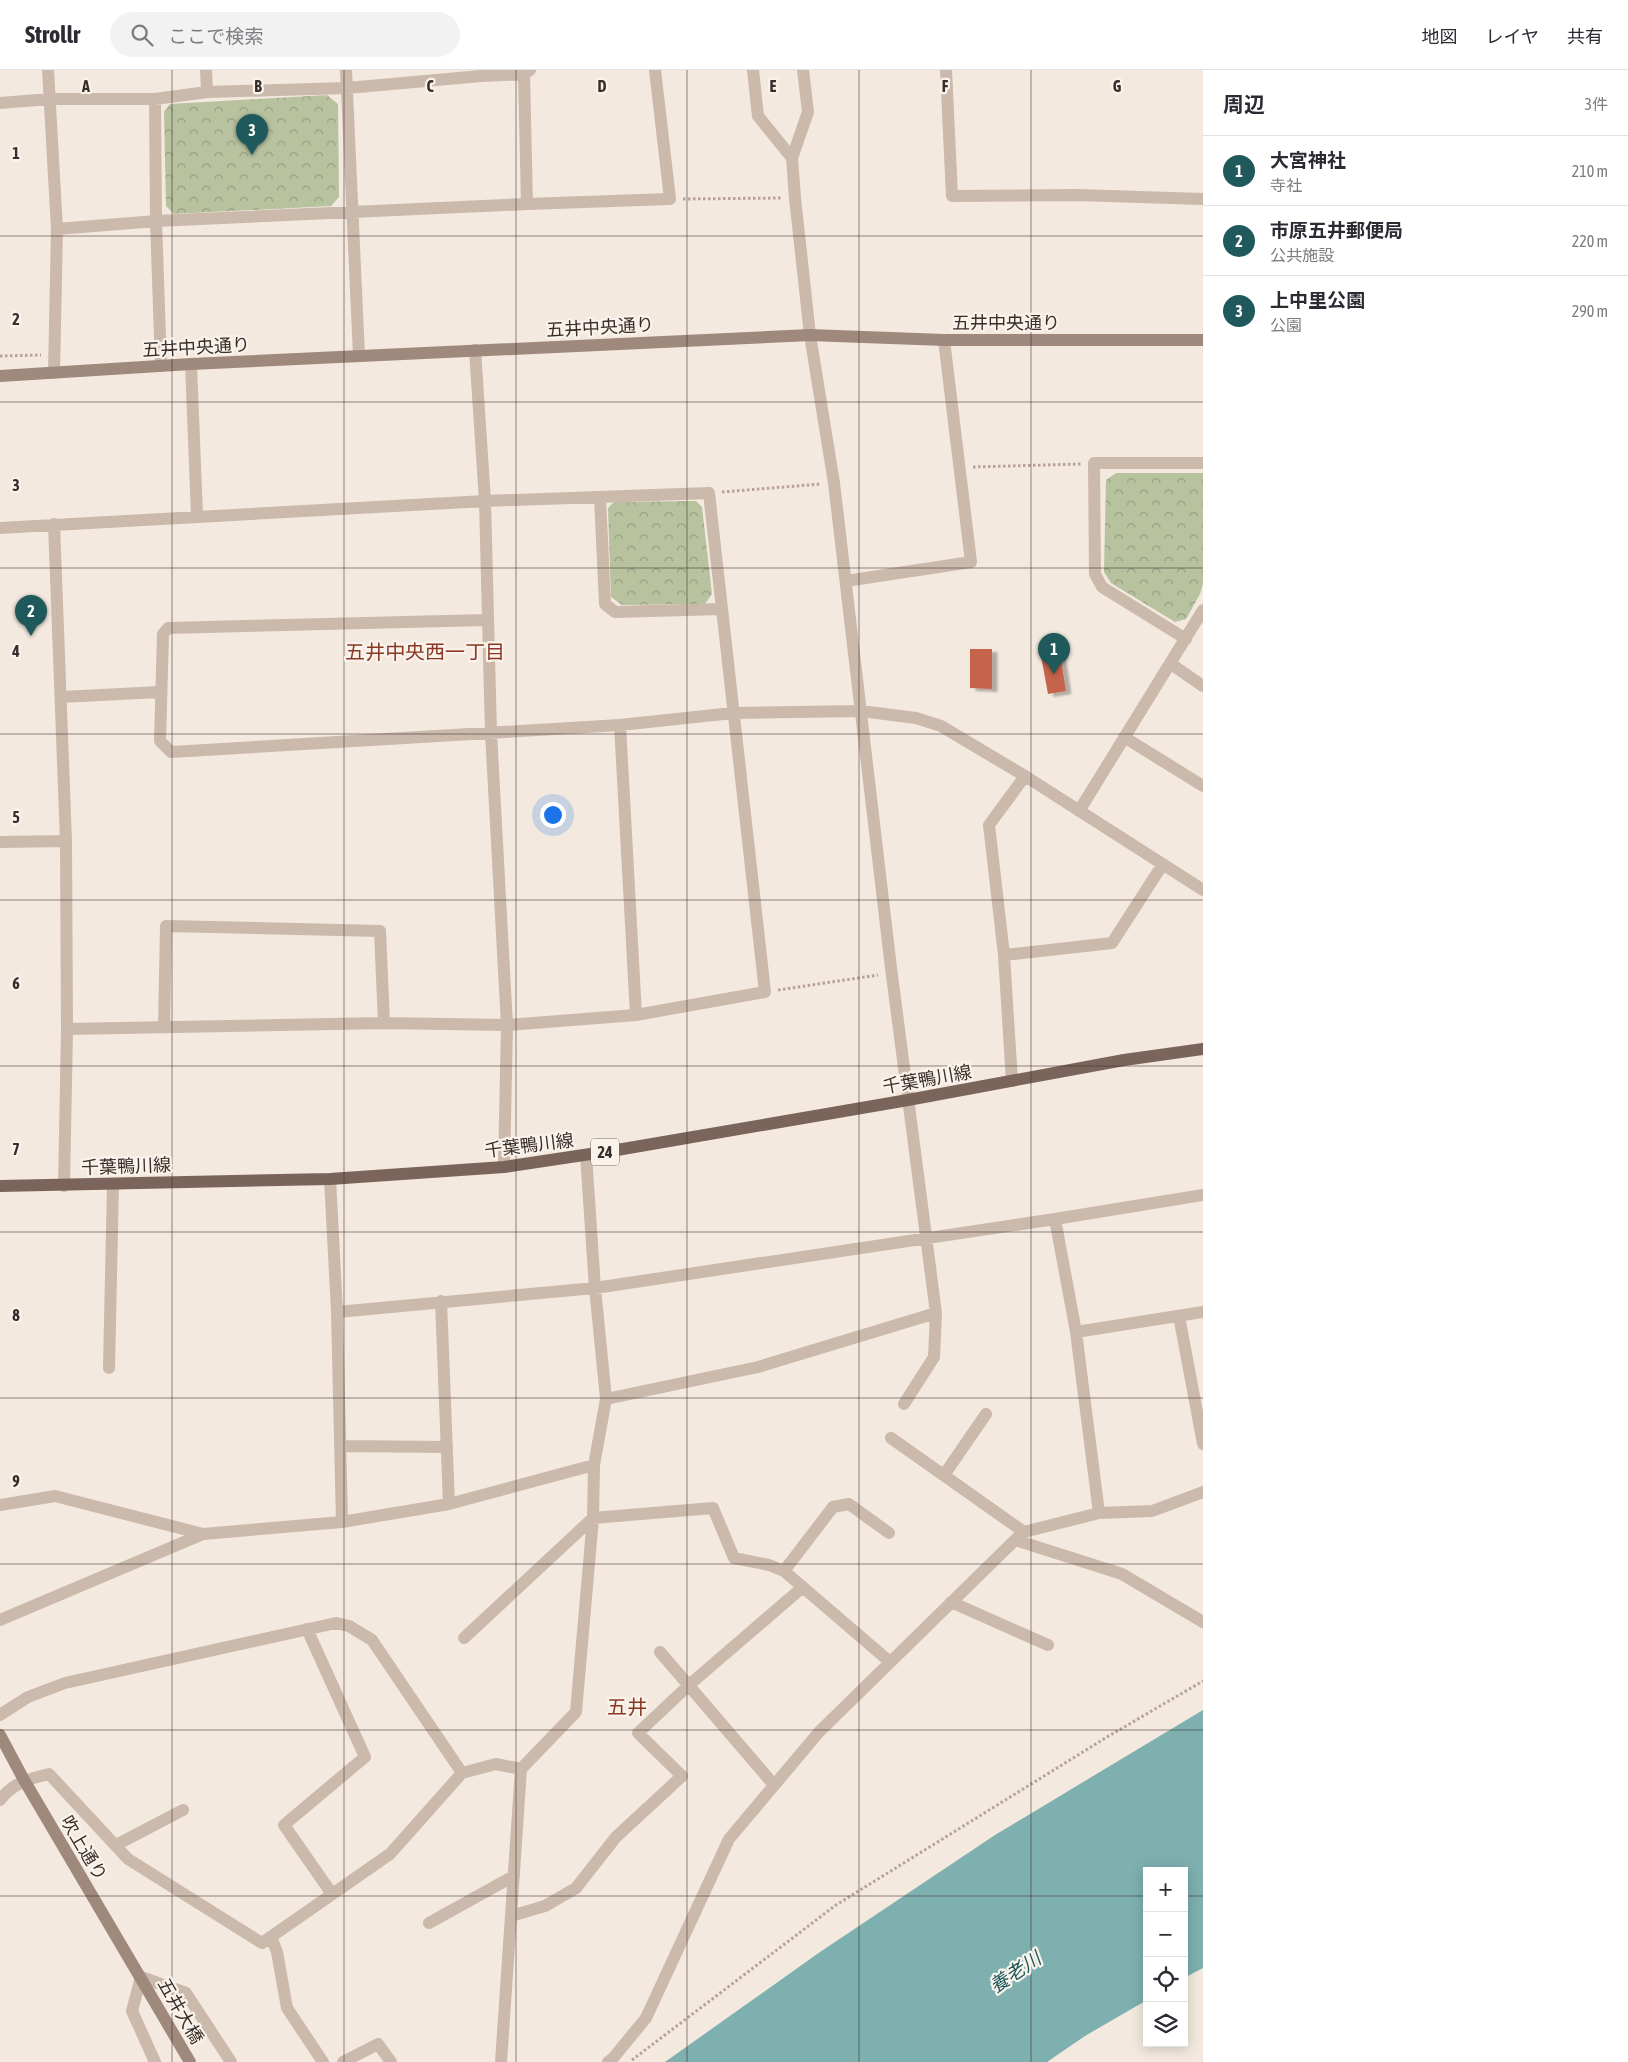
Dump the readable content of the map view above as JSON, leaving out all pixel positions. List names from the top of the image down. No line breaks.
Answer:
{"streets":{"main road":["千葉鴨川線","24"],"street":["五井中央通り","吹上通り","五井大橋"]},"crossings":[["吹上通り","五井大橋"]],"districts":["五井中央西一丁目","五井"],"water":["養老川"],"page":{"header":"Strollr","search":"ここで検索","nav":["地図","レイヤ","共有"],"heading":["周辺","3件"],"pins":["3","2","1"],"list":[{"mark":"1","name":"大宮神社","note":"寺社","value":"210 m"},{"mark":"2","name":"市原五井郵便局","note":"公共施設","value":"220 m"},{"mark":"3","name":"上中里公園","note":"公園","value":"290 m"}],"map_buttons":["+","−"]},"grid":{"columns":["A","B","C","D","E","F","G"],"rows":["1","2","3","4","5","6","7","8","9"]}}
